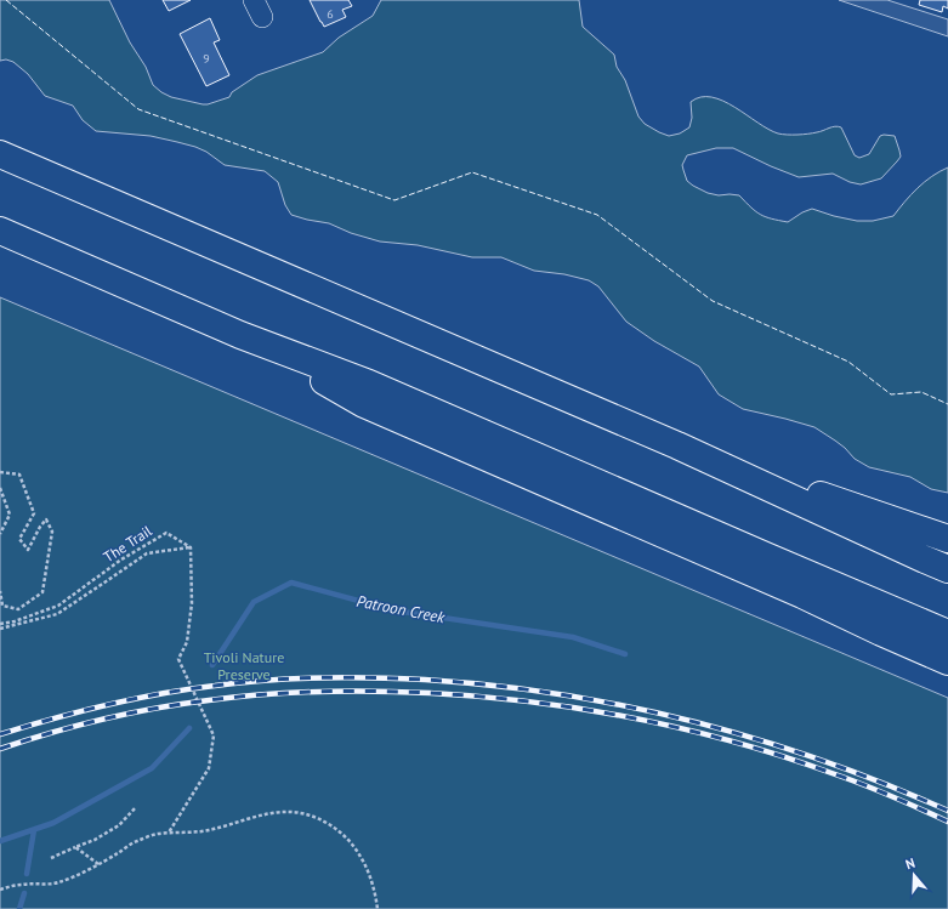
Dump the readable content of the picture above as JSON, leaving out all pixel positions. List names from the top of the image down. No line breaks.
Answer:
{"streets":{"path":["The Trail"]},"water":["Patroon Creek"],"parks":["Tivoli Nature Preserve"],"house_numbers":["6","9"],"north":"top"}
